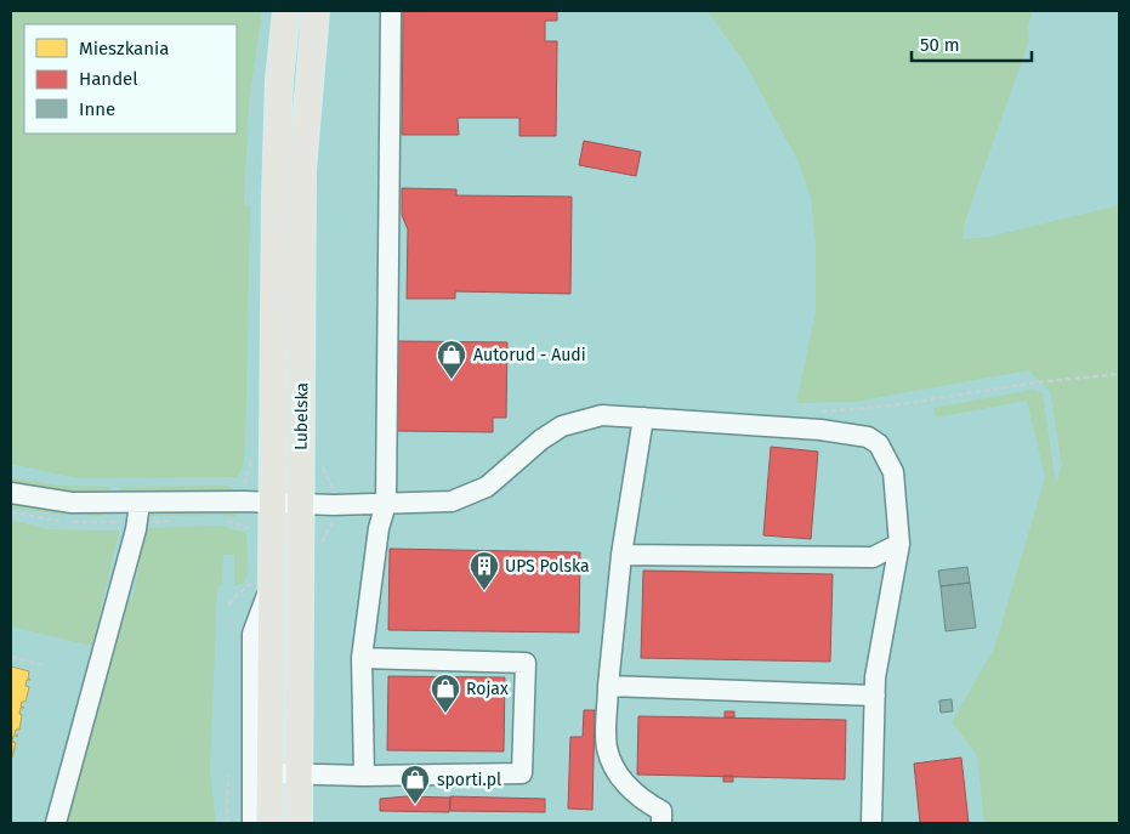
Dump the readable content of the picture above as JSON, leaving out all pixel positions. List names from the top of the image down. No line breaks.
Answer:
{"streets":{"main road":["Lubelska"]},"places":{"shop":["Autorud - Audi","Rojax","sporti.pl"],"building":["UPS Polska"]},"legend":["Mieszkania","Handel","Inne"],"scale_bar":"50 m"}
